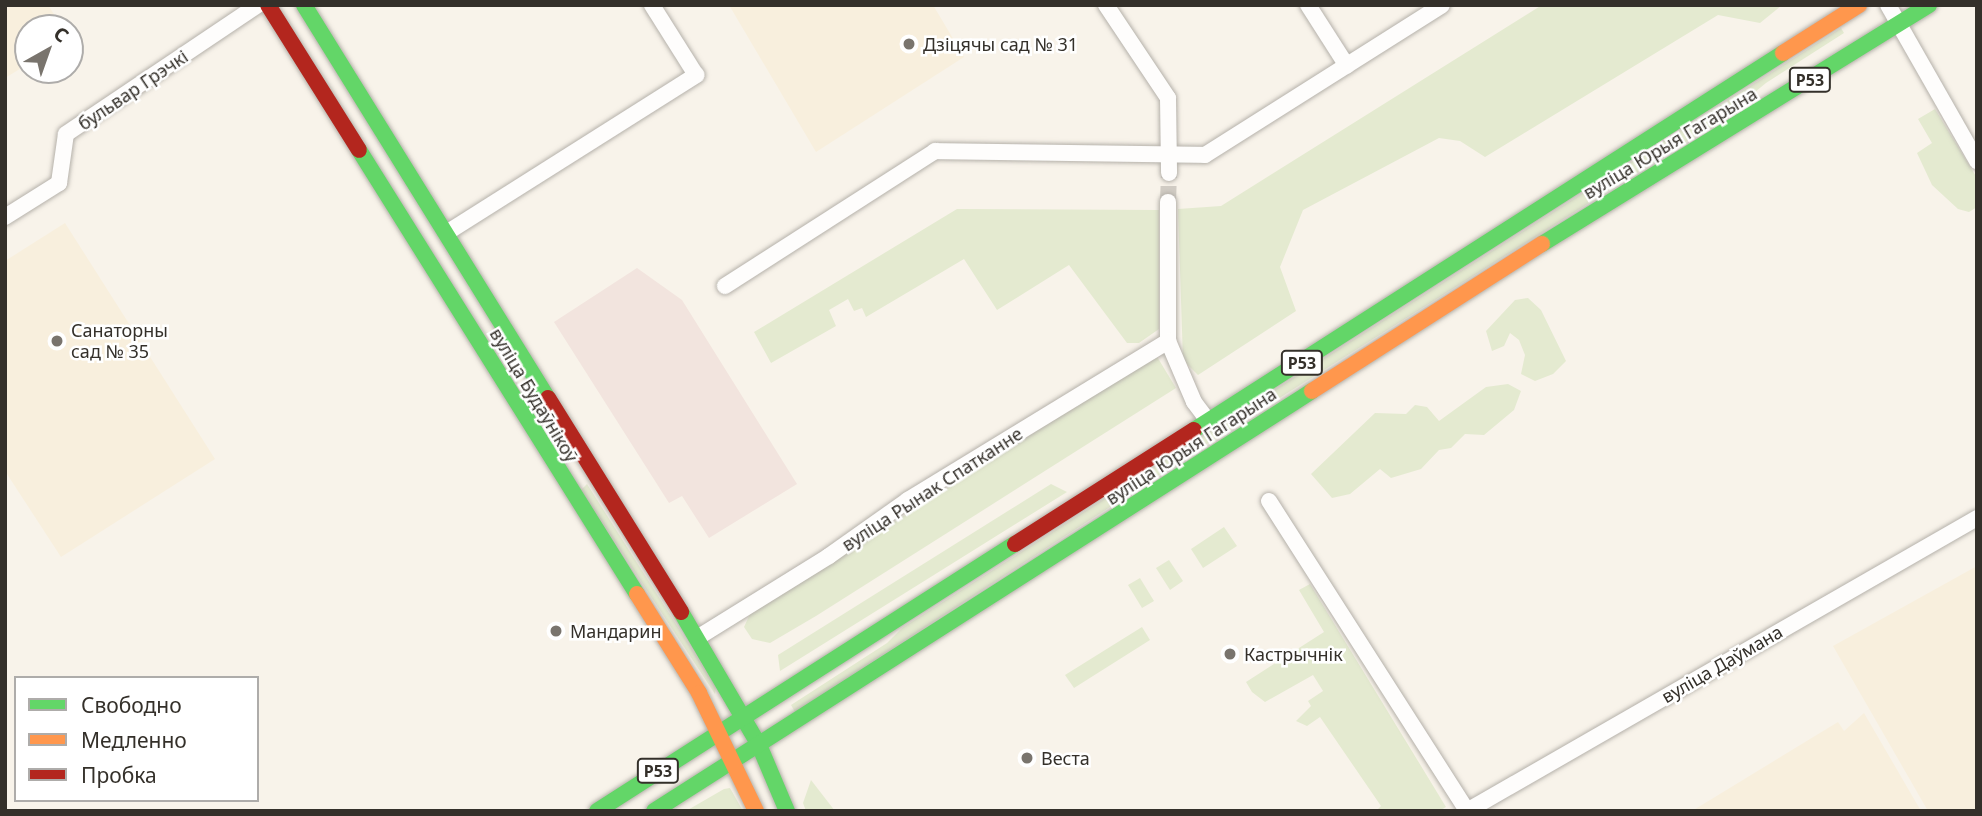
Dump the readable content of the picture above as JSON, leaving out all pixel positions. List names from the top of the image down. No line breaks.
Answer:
{"streets":{"main road":["Р53","вуліца Юрыя Гагарына","вуліца Будаўнікоў"],"street":["бульвар Грэчкі","вуліца Рынак Спатканне","вуліца Даўмана"]},"crossings":[["вуліца Юрыя Гагарына","вуліца Будаўнікоў"],["вуліца Будаўнікоў","вуліца Рынак Спатканне"]],"places":["Дзіцячы сад № 31","Санаторны сад № 35","Мандарин","Кастрычнік","Веста"],"legend":["Свободно","Медленно","Пробка"],"north":"top right"}
